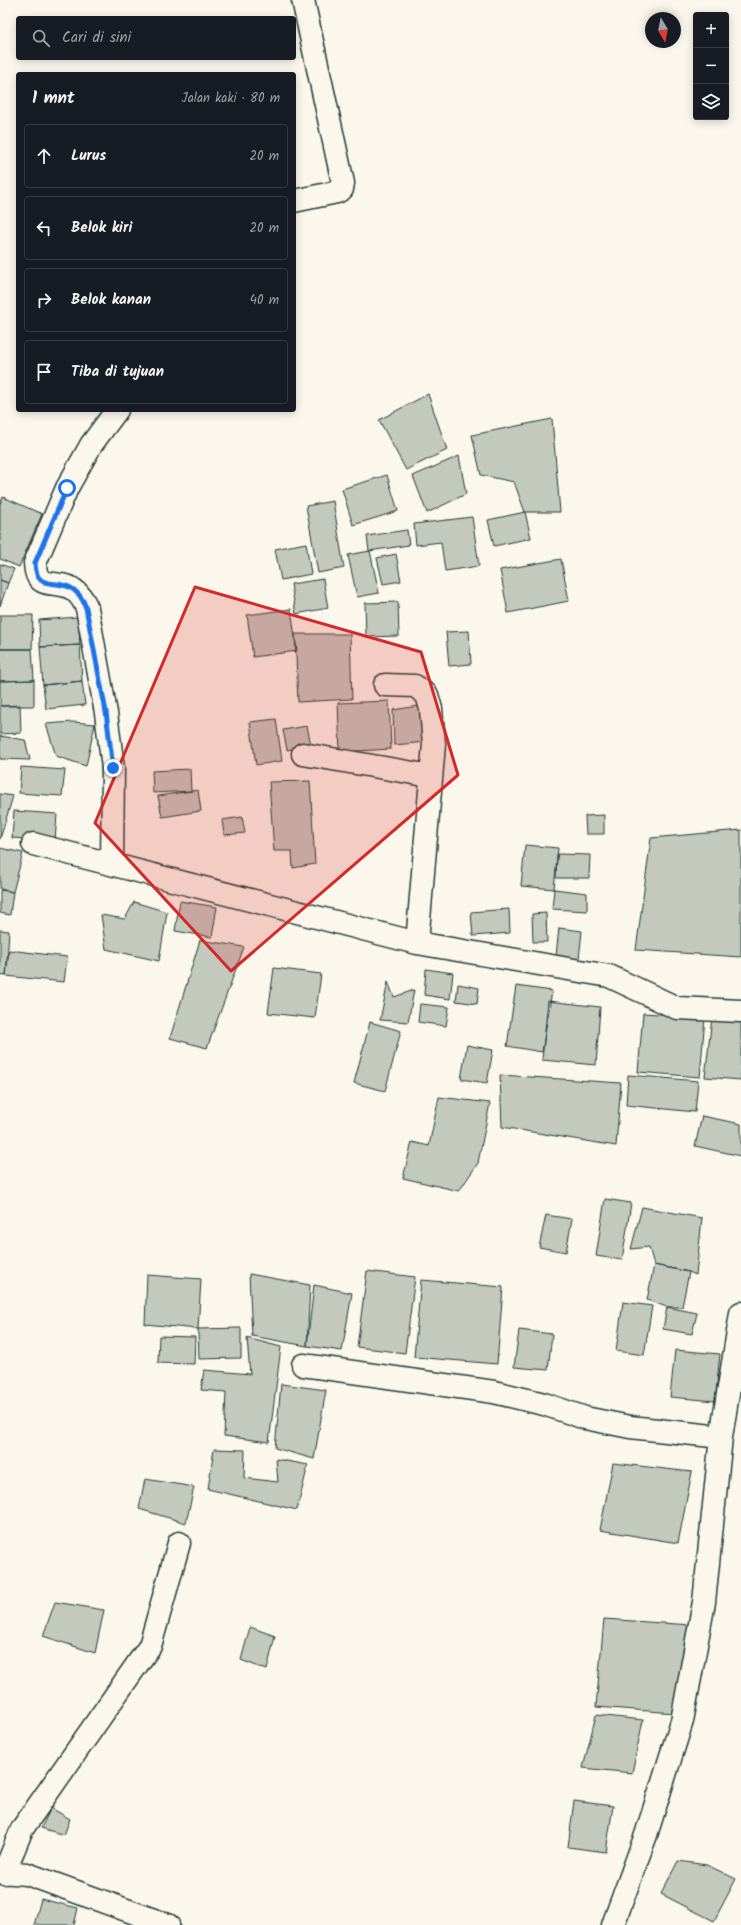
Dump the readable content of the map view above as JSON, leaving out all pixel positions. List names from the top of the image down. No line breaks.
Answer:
{"north":"bottom","page":{"map_buttons":["+","−"],"search":"Cari di sini","heading":["1 mnt","Jalan kaki · 80 m"],"list":[["Lurus","20 m"],["Belok kiri","20 m"],["Belok kanan","40 m"],"Tiba di tujuan"]}}
